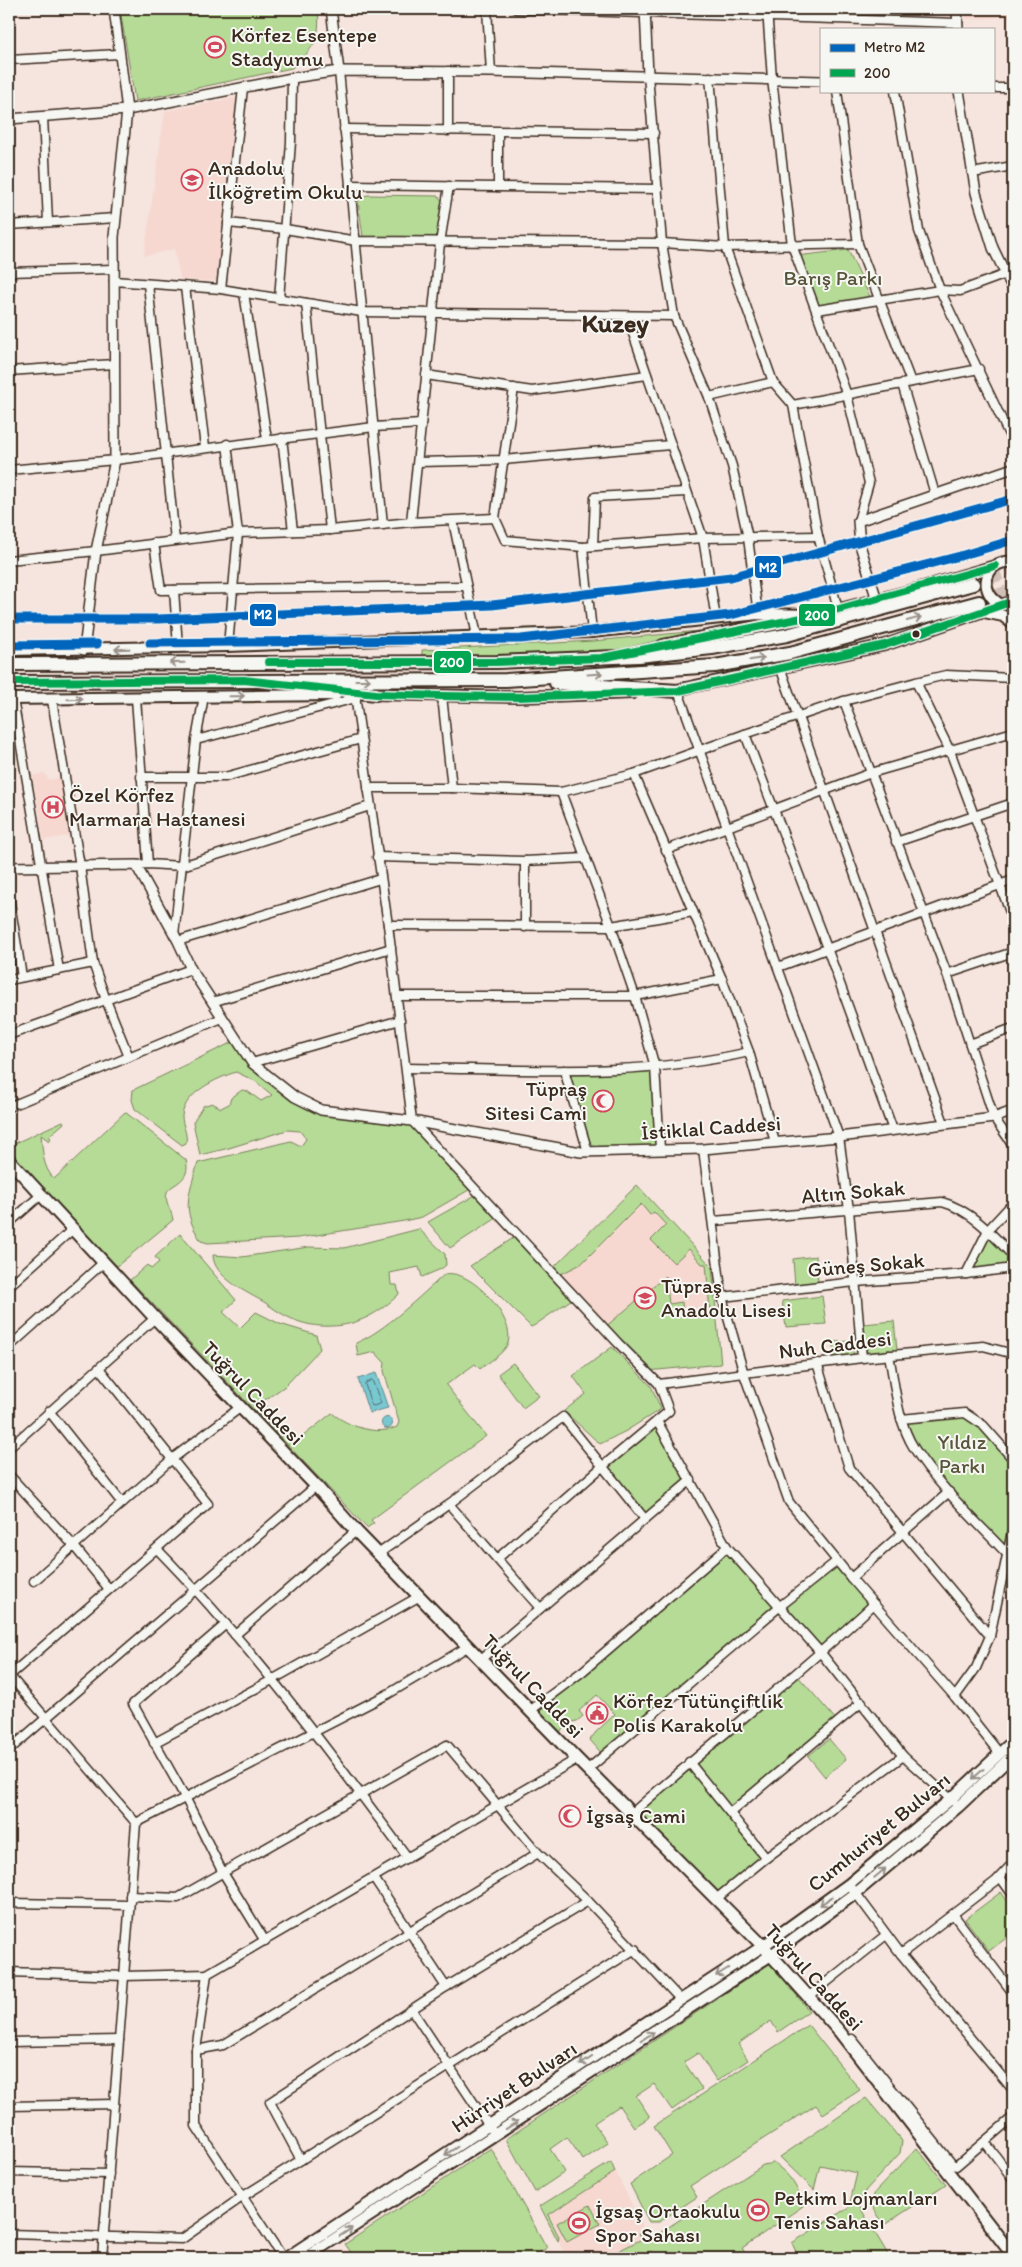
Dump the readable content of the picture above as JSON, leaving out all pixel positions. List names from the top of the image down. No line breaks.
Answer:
{"streets":{"main road":["Tuğrul Caddesi","Cumhuriyet Bulvarı","Hürriyet Bulvarı"],"street":["İstiklal Caddesi","Altın Sokak","Güneş Sokak","Nuh Caddesi"]},"crossings":[["Tuğrul Caddesi","Cumhuriyet Bulvarı"],["Tuğrul Caddesi","Hürriyet Bulvarı"],["Cumhuriyet Bulvarı","Hürriyet Bulvarı"]],"districts":["Kuzey"],"parks":["Barış Parkı","Yıldız Parkı"],"places":{"sports":["Körfez Esentepe Stadyumu","Petkim Lojmanları Tenis Sahası","İgsaş Ortaokulu Spor Sahası"],"school or university":["Anadolu İlköğretim Okulu","Tüpraş Anadolu Lisesi"],"hospital":["Özel Körfez Marmara Hastanesi"],"mosque":["Tüpraş Sitesi Cami","İgsaş Cami"],"public building":["Körfez Tütünçiftlik Polis Karakolu"]},"lines":["metro line M2","transit line 200"],"legend":["Metro M2","200"]}
